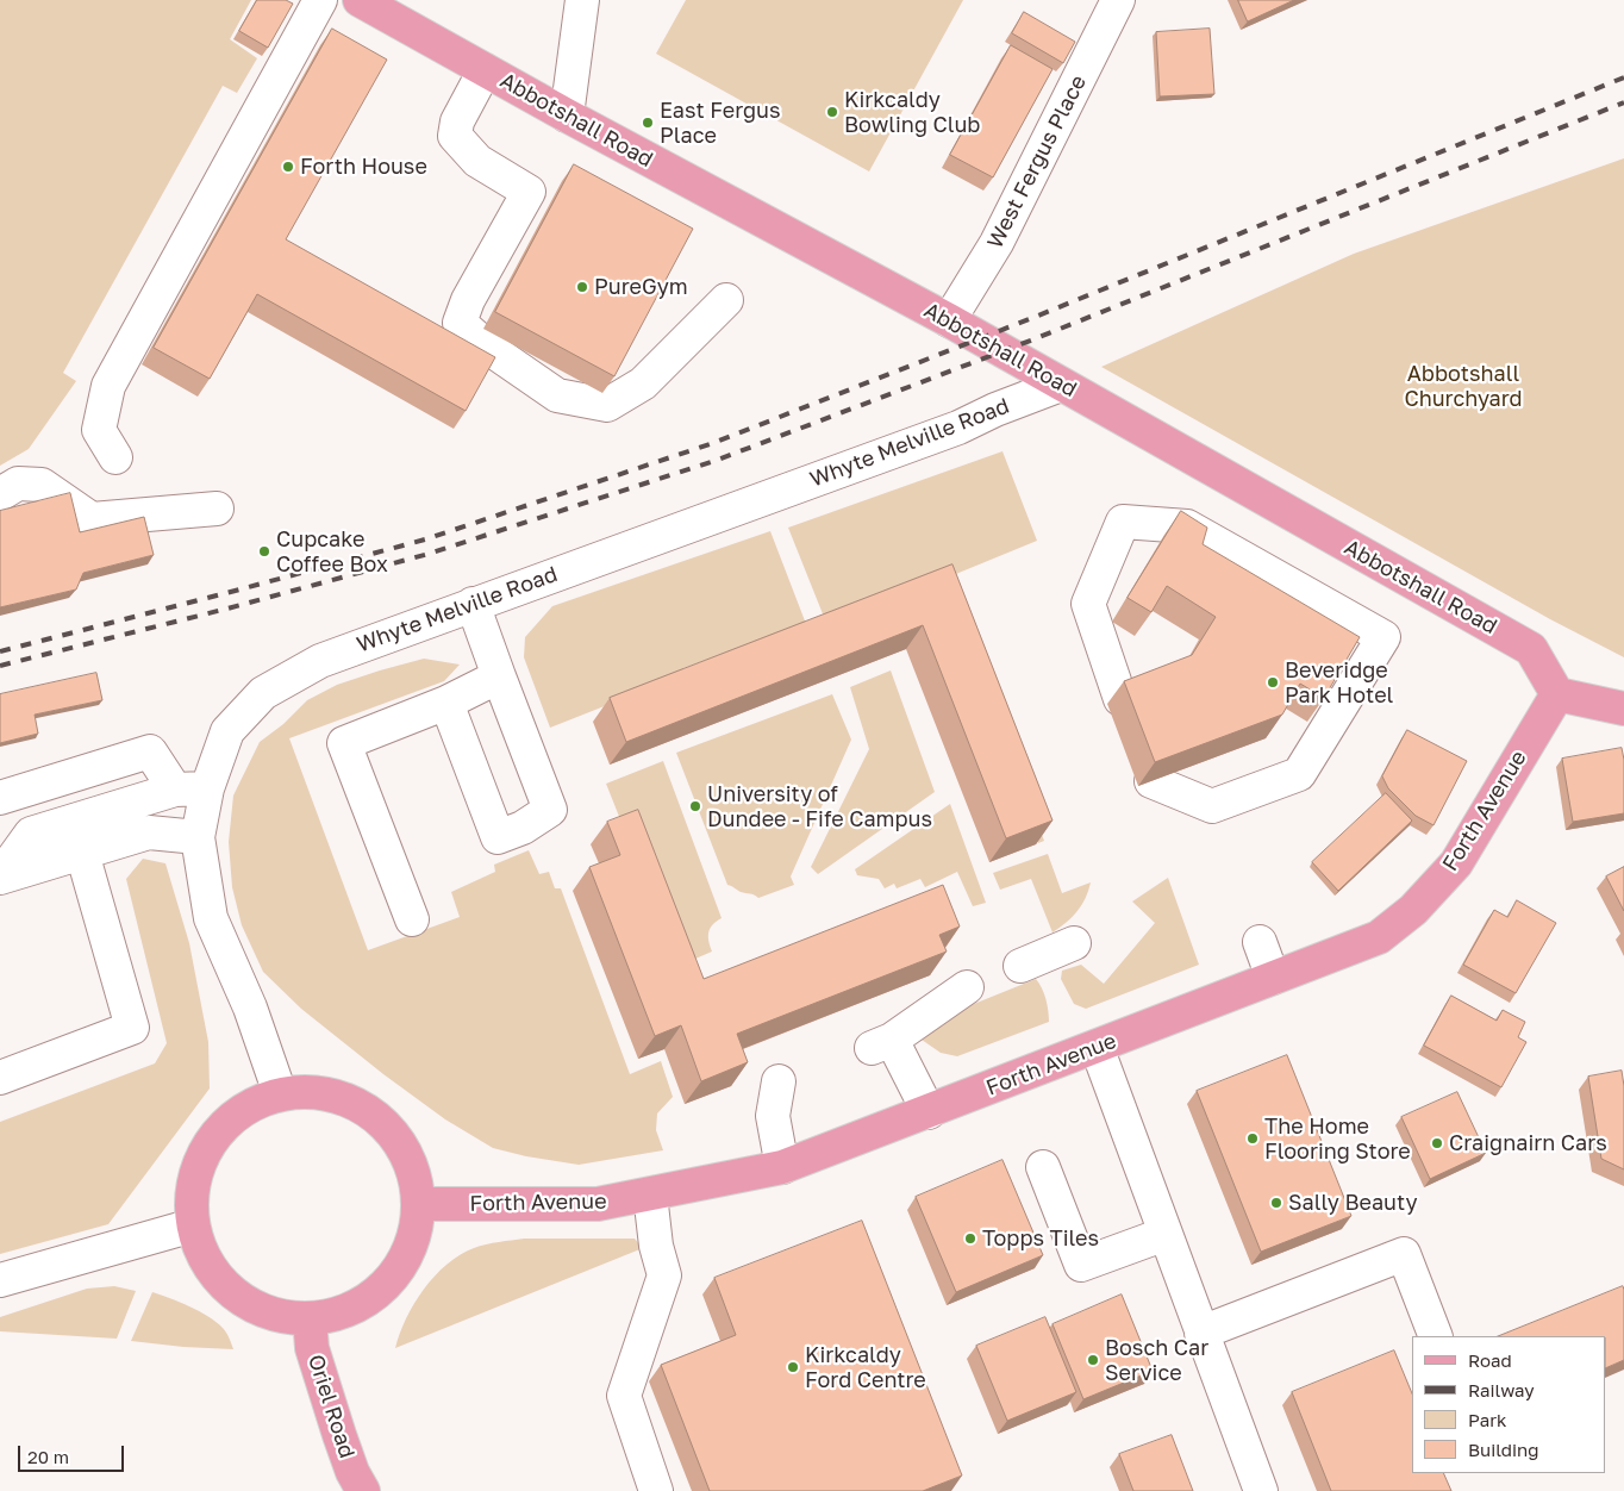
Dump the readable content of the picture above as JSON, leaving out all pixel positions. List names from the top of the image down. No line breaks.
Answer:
{"streets":{"main road":["Abbotshall Road","Forth Avenue","Oriel Road"],"street":["West Fergus Place","Whyte Melville Road"]},"crossings":[["Abbotshall Road","West Fergus Place"],["Abbotshall Road","Whyte Melville Road"],["Abbotshall Road","Forth Avenue"]],"parks":["Abbotshall Churchyard"],"places":["Kirkcaldy Bowling Club","East Fergus Place","Forth House","PureGym","Cupcake Coffee Box","Beveridge Park Hotel","University of Dundee - Fife Campus","The Home Flooring Store","Craignairn Cars","Sally Beauty","Topps Tiles","Bosch Car Service","Kirkcaldy Ford Centre"],"legend":["Road","Railway","Park","Building"],"scale_bar":"20 m"}
